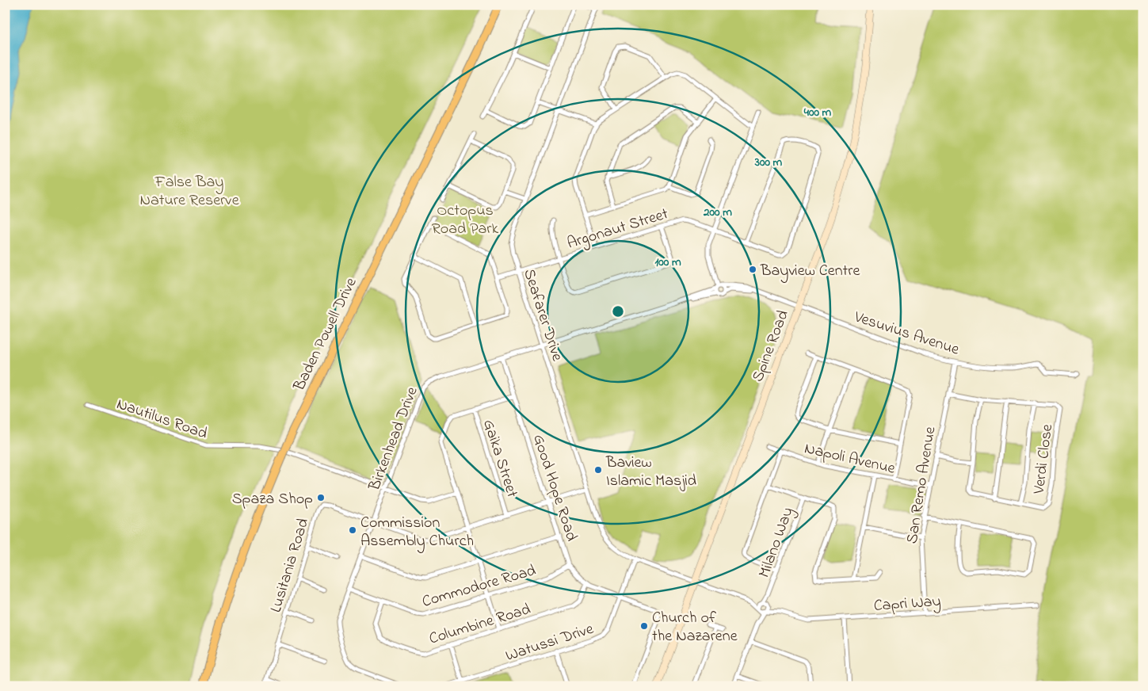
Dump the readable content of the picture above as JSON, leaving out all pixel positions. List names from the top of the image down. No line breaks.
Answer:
{"streets":{"main road":["Baden Powell Drive","Spine Road"],"street":["Argonaut Street","Seafarer Drive","Vesuvius Avenue","Nautilus Road","Birkenhead Drive","Napoli Avenue","Gaika Street","Verdi Close","San Remo Avenue","Good Hope Road","Milano Way","Lusitania Road","Commodore Road","Capri Way","Columbine Road","Watussi Drive"]},"crossings":[["Argonaut Street","Seafarer Drive"],["Seafarer Drive","Spine Road"],["Seafarer Drive","Birkenhead Drive"],["Seafarer Drive","Capri Way"],["Seafarer Drive","Watussi Drive"],["Vesuvius Avenue","Spine Road"],["Vesuvius Avenue","Birkenhead Drive"],["Vesuvius Avenue","San Remo Avenue"],["Spine Road","Birkenhead Drive"],["Spine Road","Capri Way"],["Nautilus Road","Birkenhead Drive"],["Birkenhead Drive","Good Hope Road"],["Birkenhead Drive","Lusitania Road"],["Napoli Avenue","San Remo Avenue"],["Verdi Close","San Remo Avenue"],["San Remo Avenue","Capri Way"],["Good Hope Road","Commodore Road"],["Good Hope Road","Columbine Road"],["Good Hope Road","Watussi Drive"],["Milano Way","Capri Way"],["Commodore Road","Columbine Road"]],"parks":["False Bay Nature Reserve","Octopus Road Park"],"places":["Bayview Centre","Baview Islamic Masjid","Spaza Shop","Commission Assembly Church","Church of the Nazarene"],"rings":["400 m","300 m","200 m","100 m"]}
